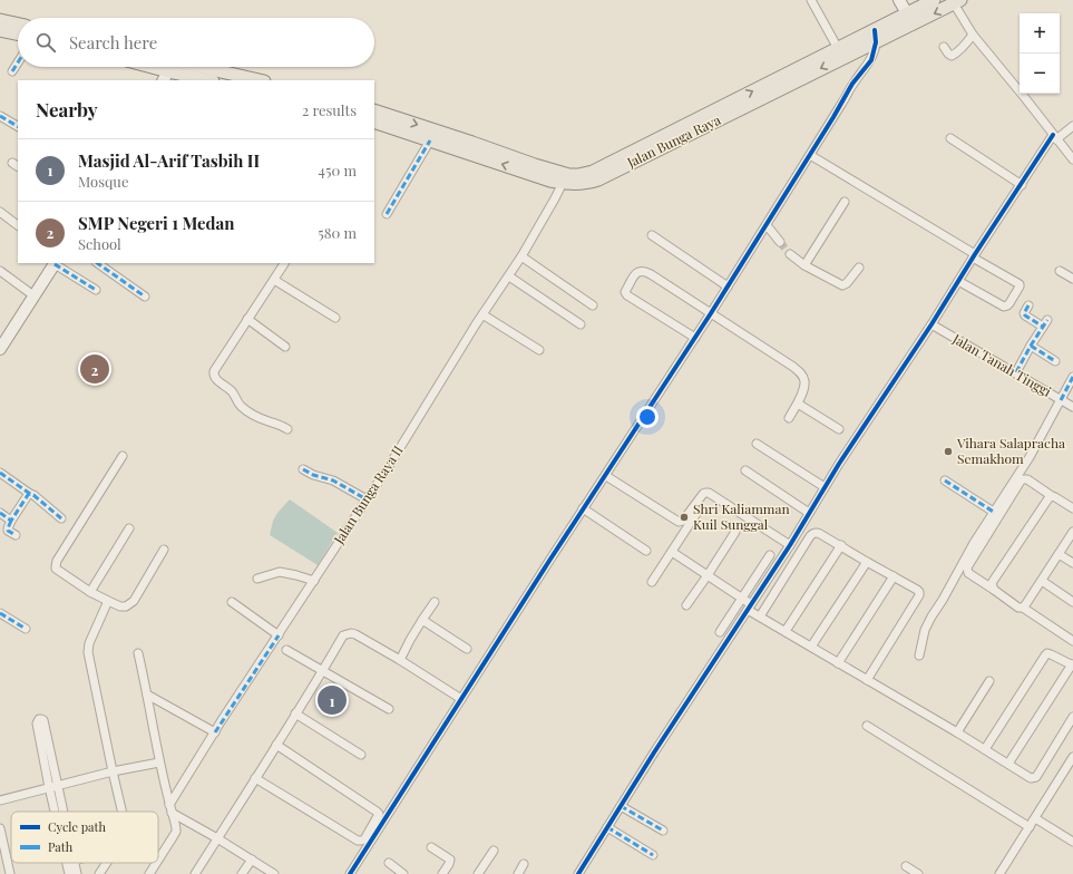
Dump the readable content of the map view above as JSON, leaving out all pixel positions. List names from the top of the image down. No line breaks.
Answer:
{"streets":{"main road":["Jalan Bunga Raya"],"street":["Jalan Tanah Tinggi","Jalan Bunga Raya II"]},"crossings":[["Jalan Bunga Raya","Jalan Bunga Raya II"]],"places":["Vihara Salapracha Semakhom","Shri Kaliamman Kuil Sunggal"],"legend":["Cycle path","Path"],"page":{"map_buttons":["+","−"],"search":"Search here","heading":["Nearby","2 results"],"list":[{"mark":"1","name":"Masjid Al-Arif Tasbih II","note":"Mosque","value":"450 m"},{"mark":"2","name":"SMP Negeri 1 Medan","note":"School","value":"580 m"}],"pins":["2","1"]}}
